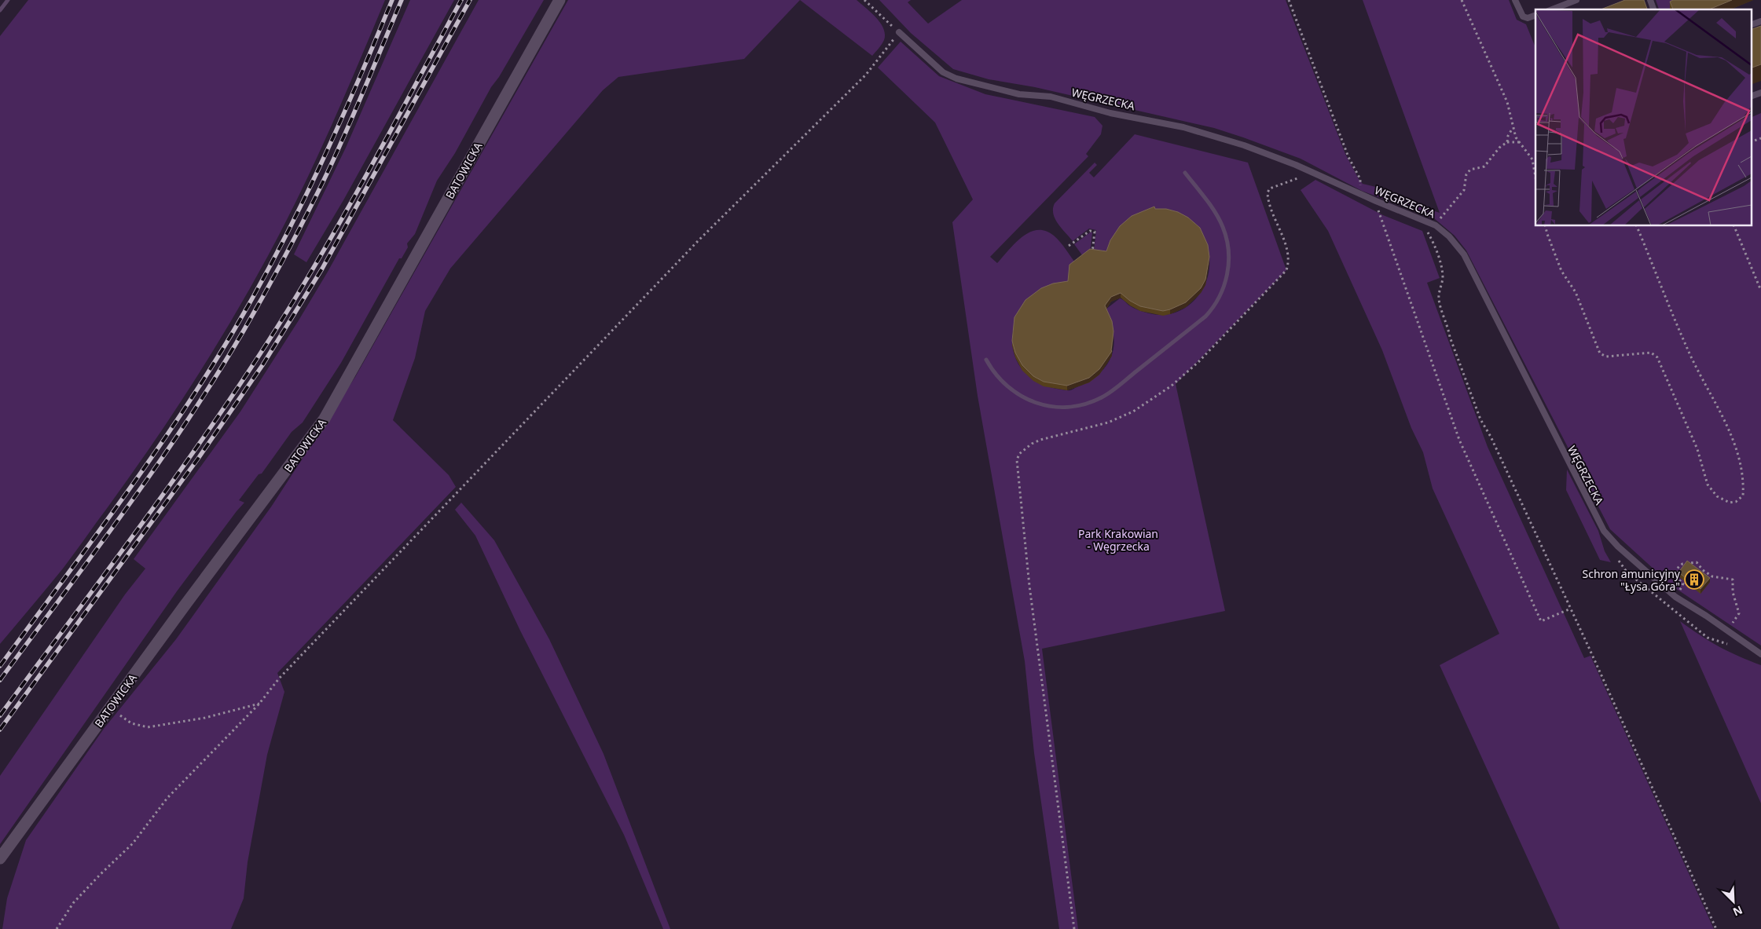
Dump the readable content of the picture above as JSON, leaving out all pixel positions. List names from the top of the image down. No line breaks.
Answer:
{"streets":{"street":["BATOWICKA"],"lane":["WĘGRZECKA"]},"parks":["Park Krakowian - Węgrzecka"],"places":{"building":["Schron amunicyjny \"Łysa Góra\""]},"north":"bottom right"}
